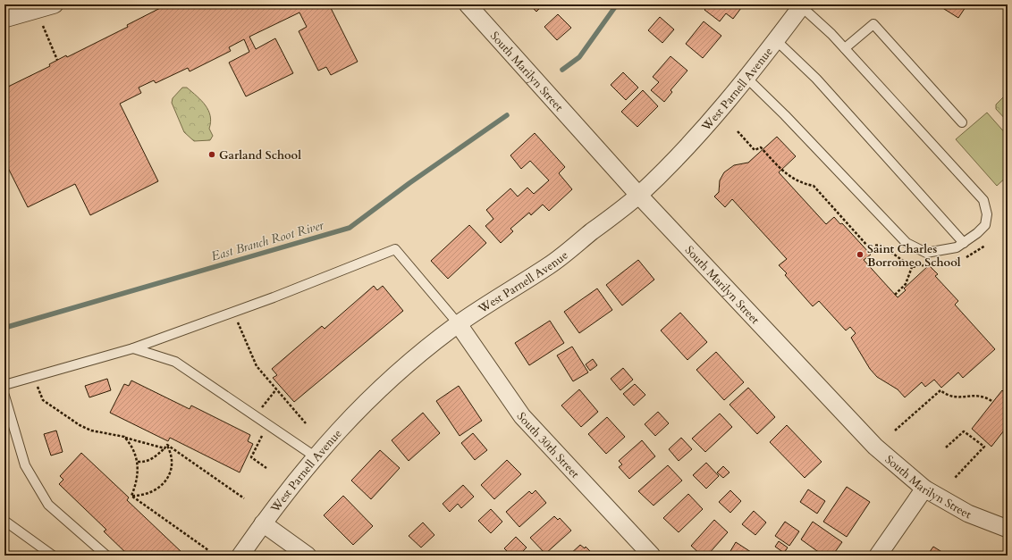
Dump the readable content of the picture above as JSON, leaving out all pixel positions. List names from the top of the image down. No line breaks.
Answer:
{"streets":{"street":["South Marilyn Street","West Parnell Avenue","South 30th Street"]},"crossings":[["South Marilyn Street","West Parnell Avenue"],["West Parnell Avenue","South 30th Street"]],"water":["East Branch Root River"],"places":["Garland School","Saint Charles Borromeo School"]}
